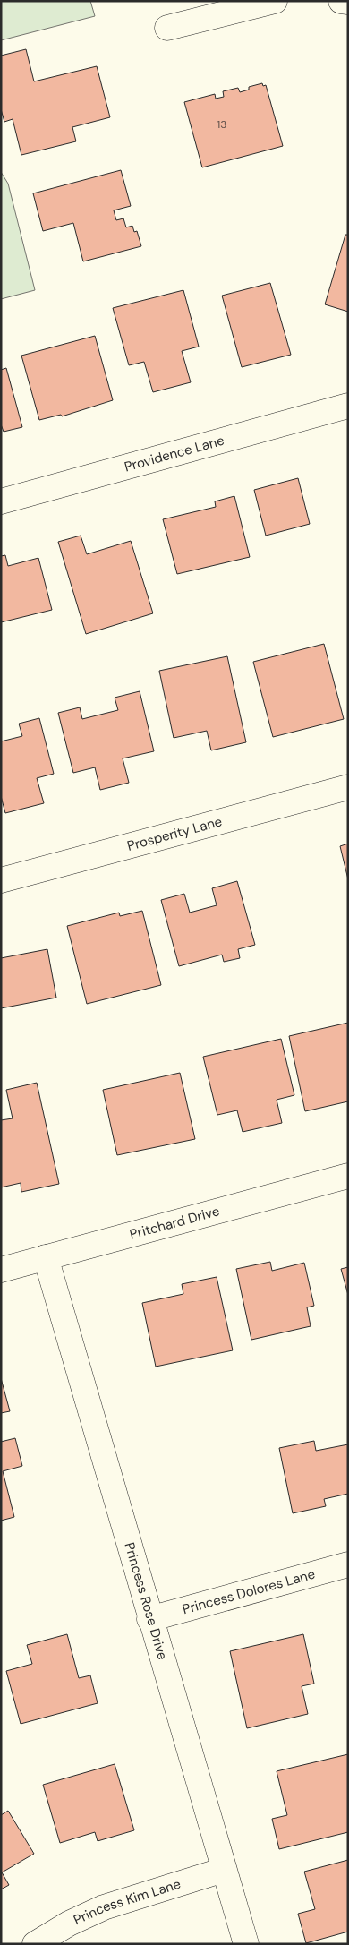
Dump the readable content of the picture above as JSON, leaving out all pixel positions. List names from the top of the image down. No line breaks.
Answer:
{"streets":{"street":["Providence Lane","Prosperity Lane","Pritchard Drive","Princess Dolores Lane","Princess Rose Drive","Princess Kim Lane"]},"crossings":[["Pritchard Drive","Princess Rose Drive"],["Princess Dolores Lane","Princess Rose Drive"],["Princess Rose Drive","Princess Kim Lane"]],"house_numbers":["13"]}
